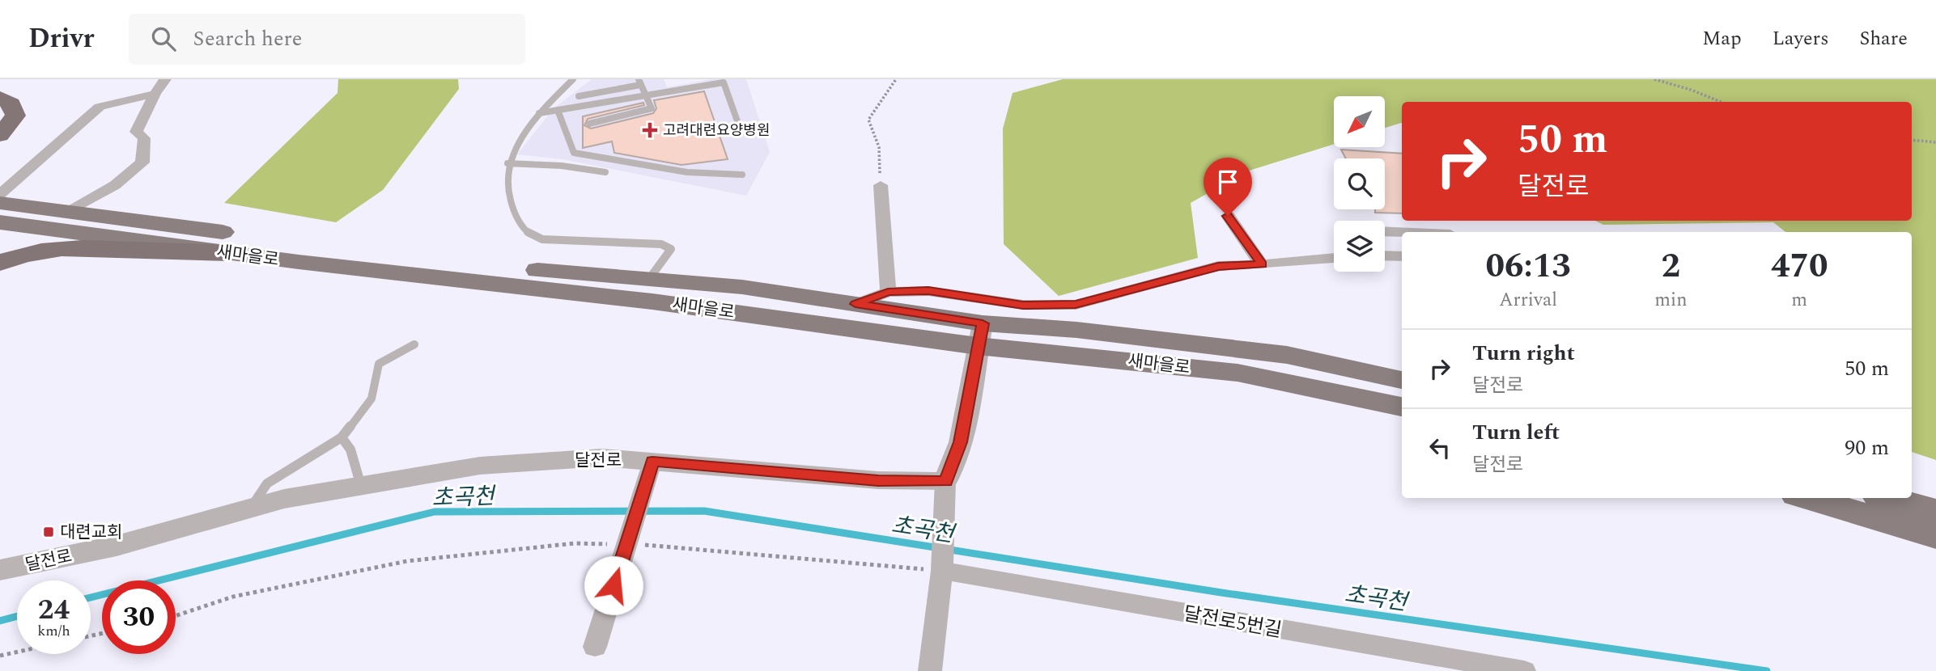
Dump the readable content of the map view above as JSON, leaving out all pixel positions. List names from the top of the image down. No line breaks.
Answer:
{"streets":{"main road":["새마을로"],"street":["달전로","달전로5번길"]},"water":["초곡천"],"places":{"health":["고려대련요양병원"],"transit":["대련교회"]},"north":"bottom left","page":{"header":"Drivr","search":"Search here","nav":["Map","Layers","Share"],"turn":["50 m","달전로"],"eta":["06:13","Arrival","2","min","470","m"],"list":[{"name":"Turn right","note":"달전로","value":"50 m"},{"name":"Turn left","note":"달전로","value":"90 m"}],"speed":"24 km/h","limit":"30"}}
